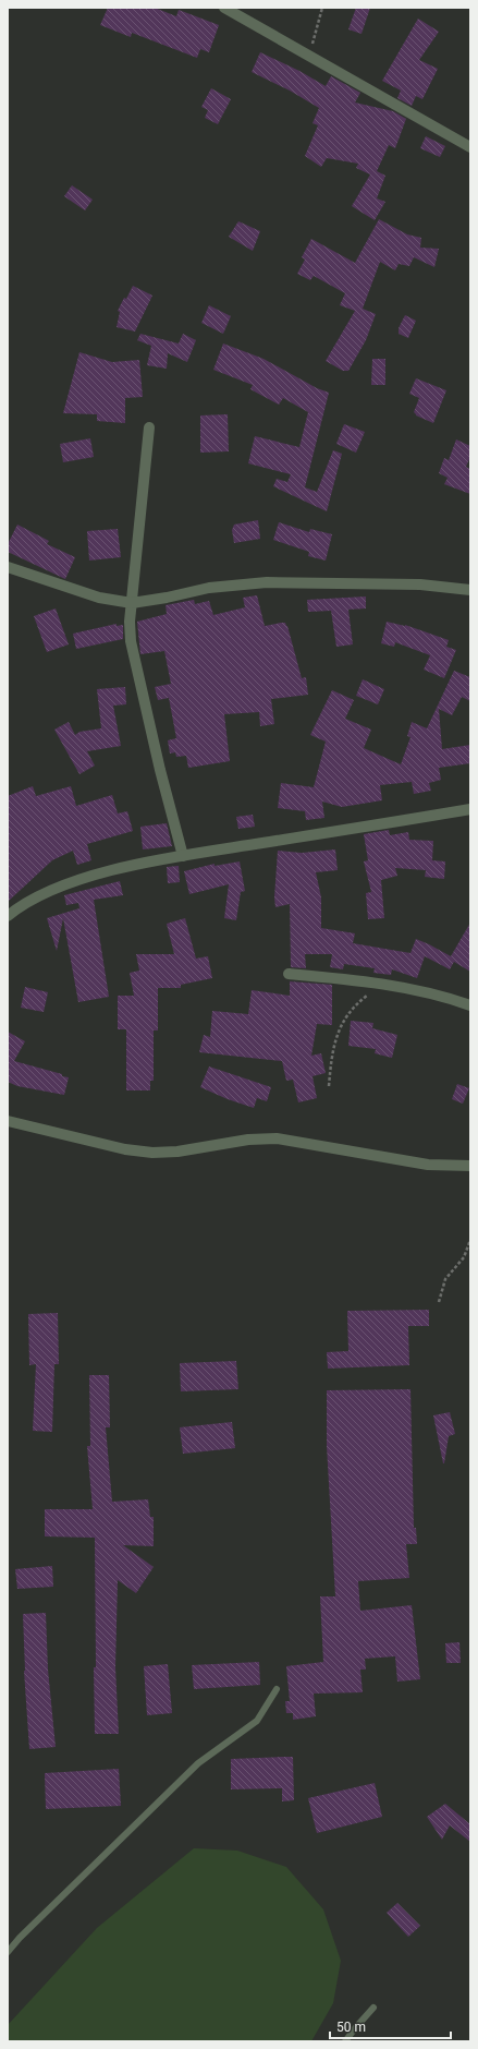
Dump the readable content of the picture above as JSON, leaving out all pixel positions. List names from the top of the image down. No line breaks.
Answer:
{"scale_bar":"50 m"}
